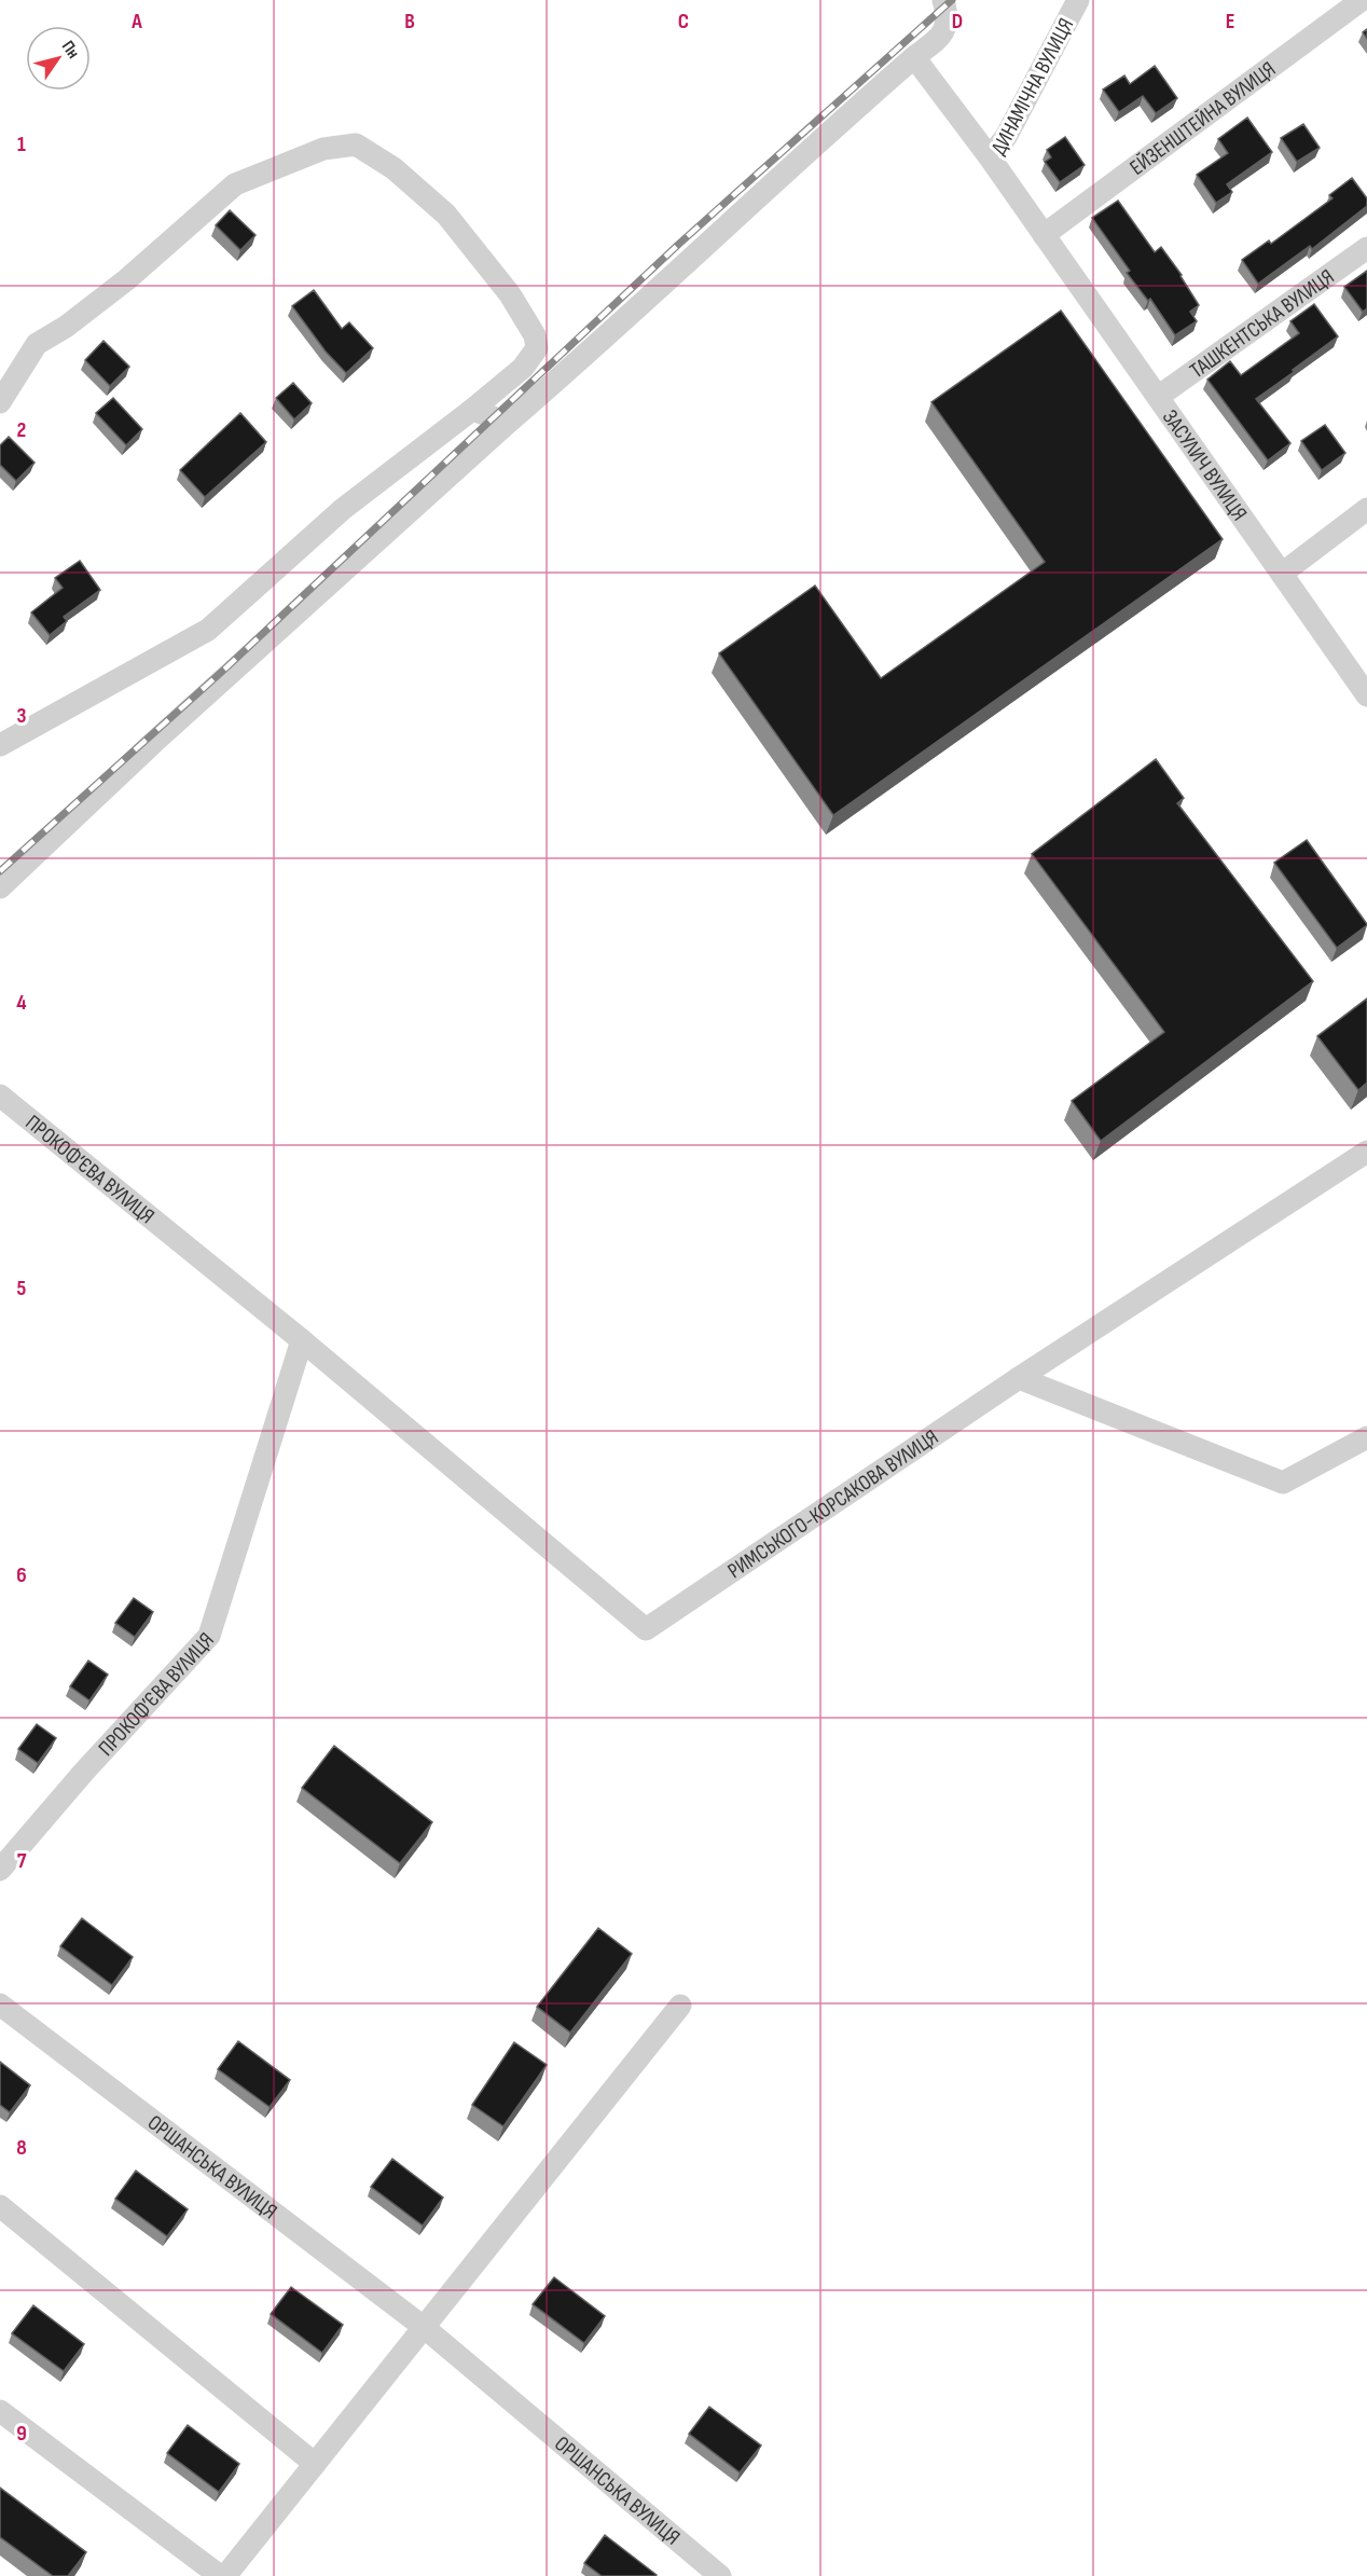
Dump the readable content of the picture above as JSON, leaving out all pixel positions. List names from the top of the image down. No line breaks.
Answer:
{"streets":{"street":["ДИНАМІЧНА ВУЛИЦЯ","ЕЙЗЕНШТЕЙНА ВУЛИЦЯ","ТАШКЕНТСЬКА ВУЛИЦЯ","ЗАСУЛИЧ ВУЛИЦЯ","ПРОКОФ’ЄВА ВУЛИЦЯ","РИМСЬКОГО-КОРСАКОВА ВУЛИЦЯ","ОРШАНСЬКА ВУЛИЦЯ"]},"crossings":[["ДИНАМІЧНА ВУЛИЦЯ","ЕЙЗЕНШТЕЙНА ВУЛИЦЯ"],["ДИНАМІЧНА ВУЛИЦЯ","ЗАСУЛИЧ ВУЛИЦЯ"],["ЕЙЗЕНШТЕЙНА ВУЛИЦЯ","ЗАСУЛИЧ ВУЛИЦЯ"],["ТАШКЕНТСЬКА ВУЛИЦЯ","ЗАСУЛИЧ ВУЛИЦЯ"],["ПРОКОФ’ЄВА ВУЛИЦЯ","РИМСЬКОГО-КОРСАКОВА ВУЛИЦЯ"]],"north":"top right","grid":{"columns":["A","B","C","D","E"],"rows":["1","2","3","4","5","6","7","8","9"]}}
